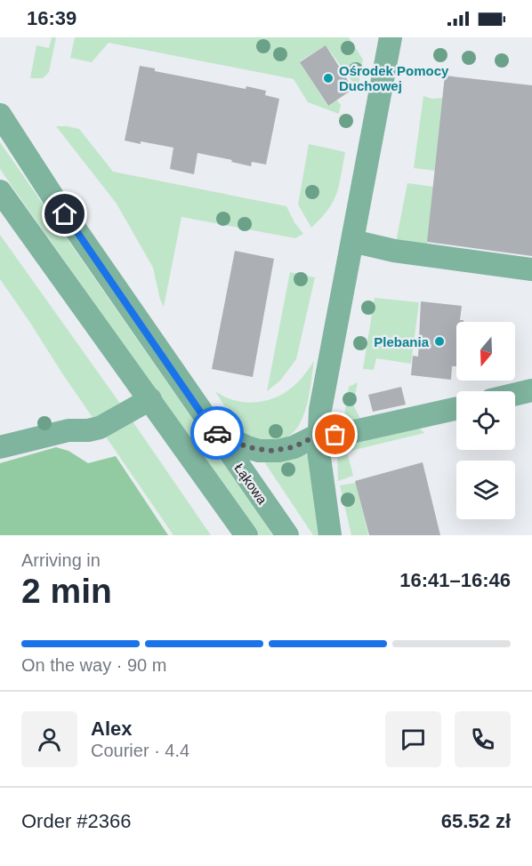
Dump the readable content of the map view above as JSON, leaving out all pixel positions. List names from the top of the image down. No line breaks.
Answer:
{"streets":{"street":["Łąkowa"]},"places":["Ośrodek Pomocy Duchowej","Plebania"],"north":"bottom","page":{"status":"16:39","heading":["2 min","Arriving in","16:41–16:46"],"panel":["Alex","Courier · 4.4","Order #2366","65.52 zł"],"bar":"On the way · 90 m"}}
